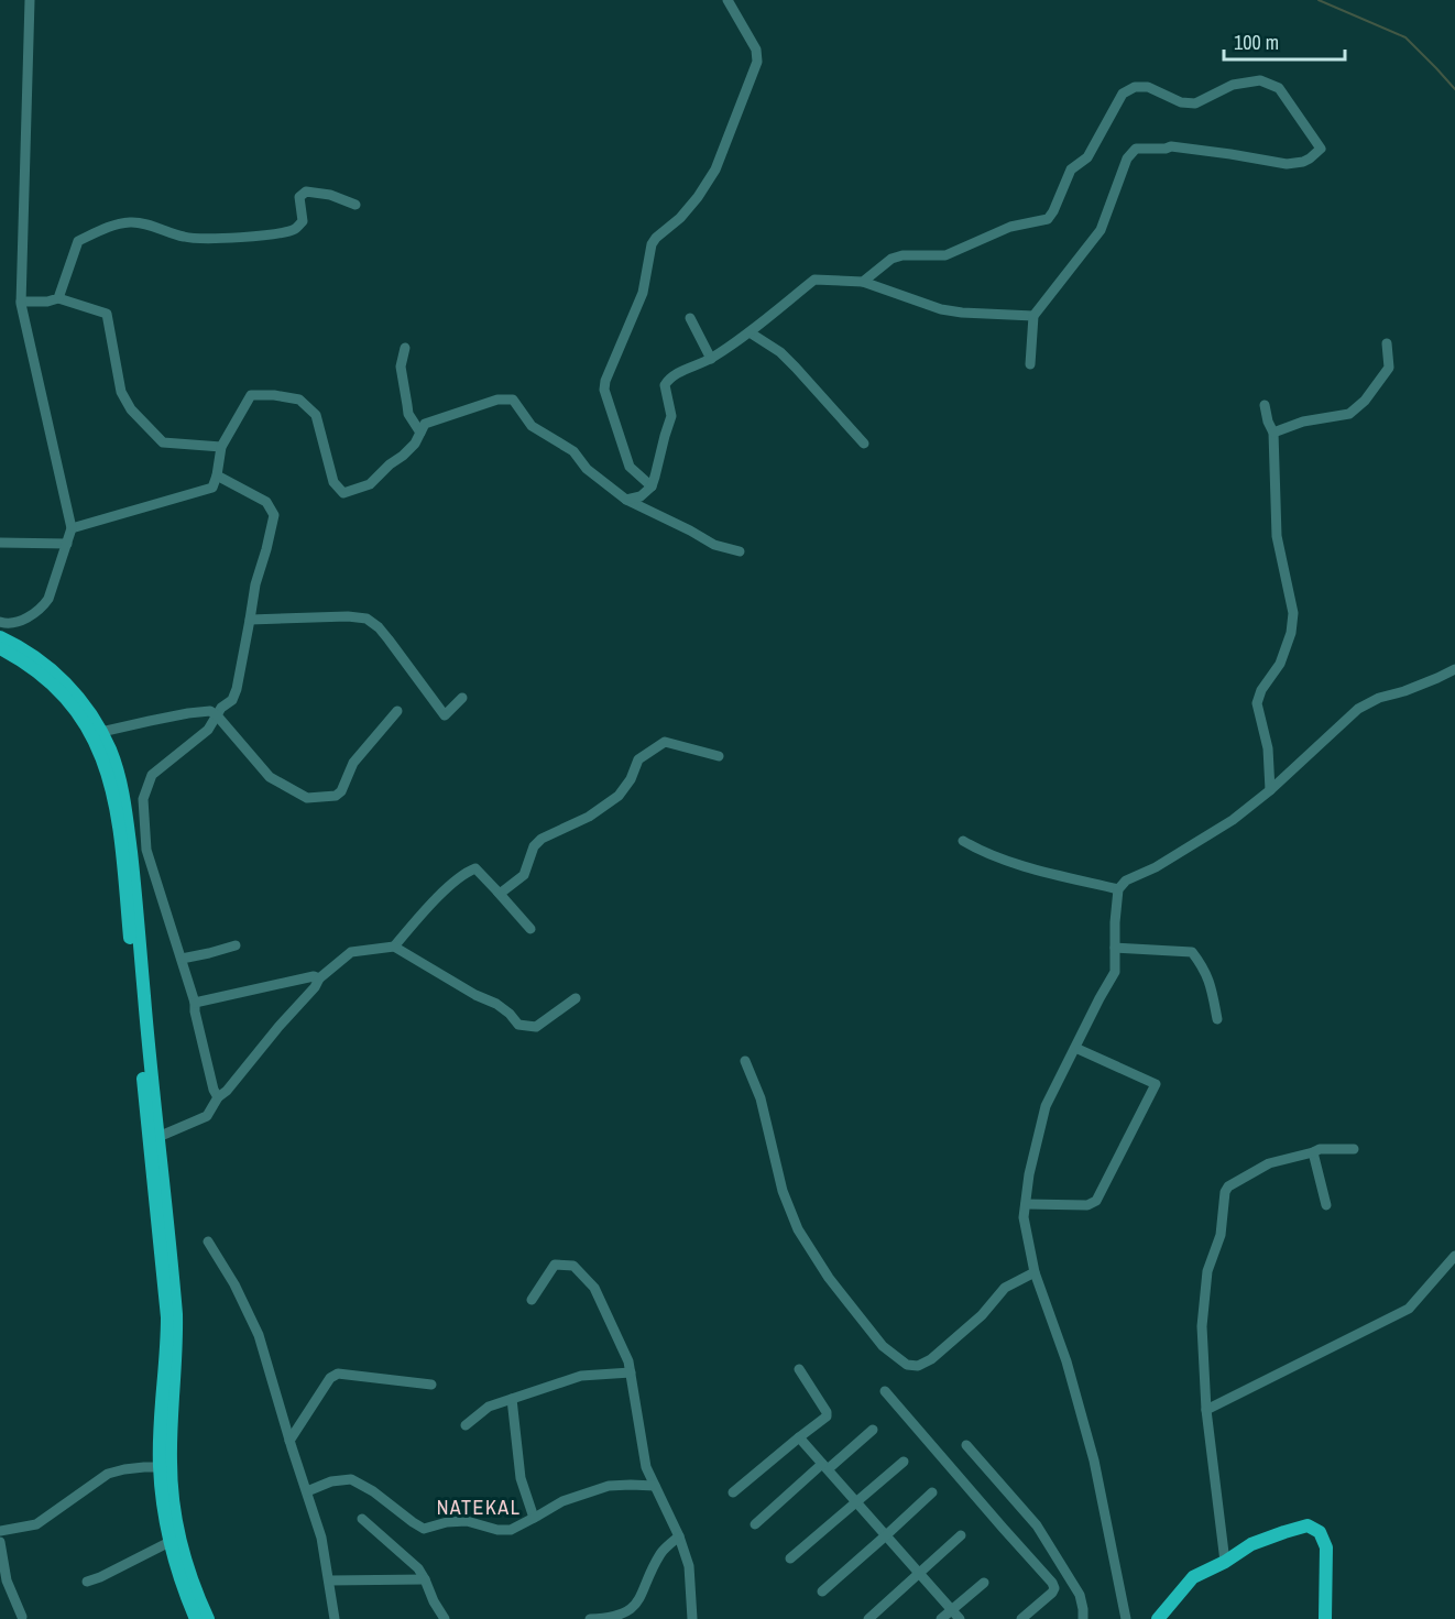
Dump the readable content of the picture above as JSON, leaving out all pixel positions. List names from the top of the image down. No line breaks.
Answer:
{"districts":["NATEKAL"],"scale_bar":"100 m"}
